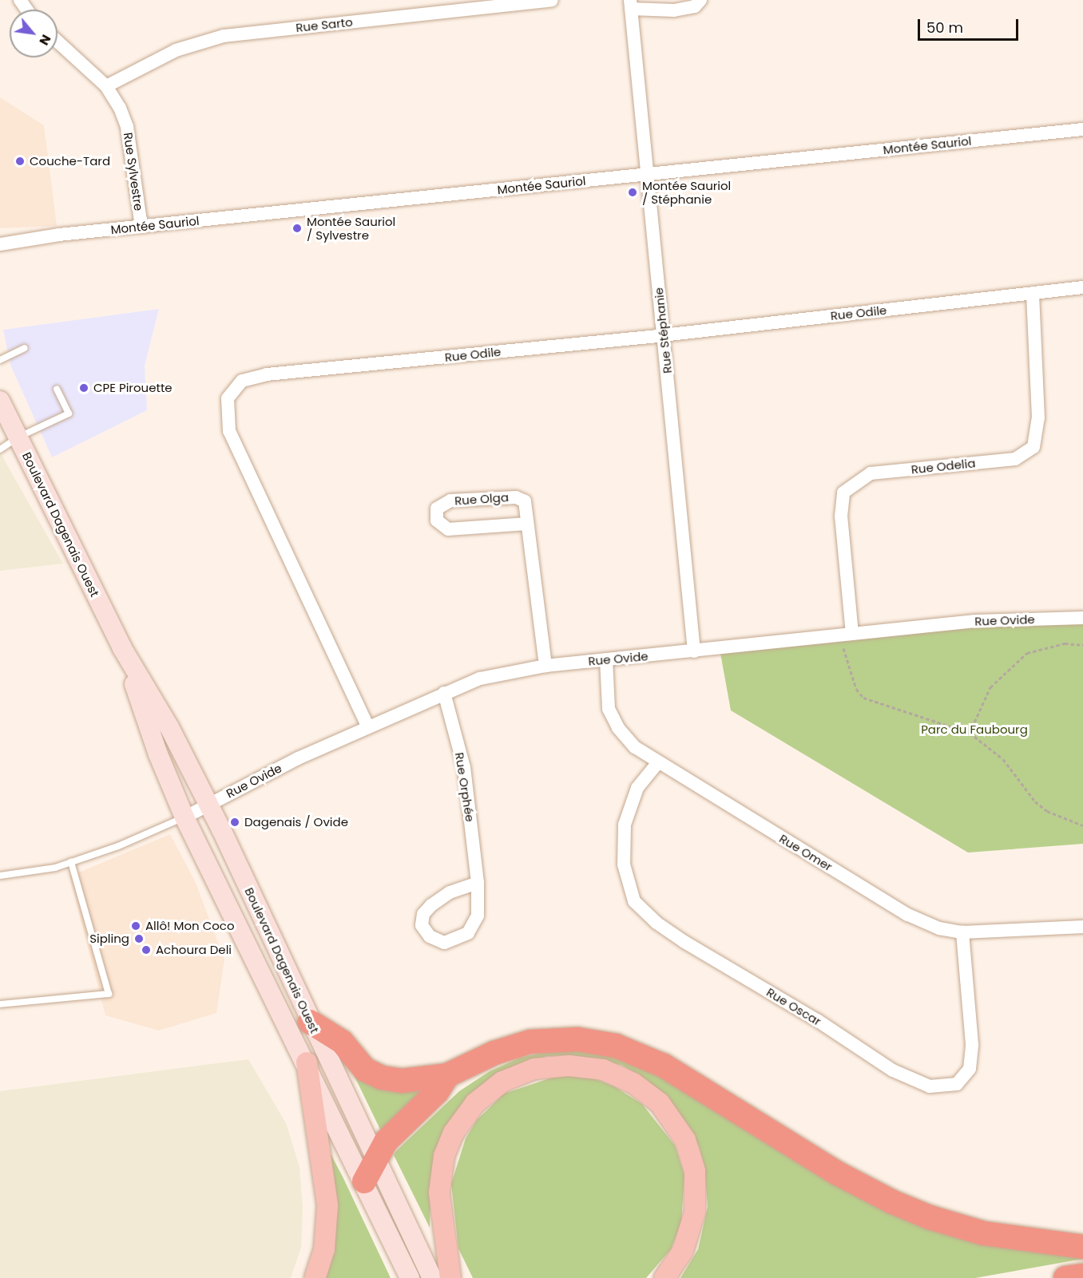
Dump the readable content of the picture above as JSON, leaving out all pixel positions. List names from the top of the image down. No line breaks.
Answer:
{"streets":{"main road":["Boulevard Dagenais Ouest"],"street":["Rue Sarto","Montée Sauriol","Rue Sylvestre","Rue Odile","Rue Stéphanie","Rue Odelia","Rue Olga","Rue Ovide","Rue Orphée","Rue Omer","Rue Oscar"]},"crossings":[["Rue Sarto","Rue Sylvestre"],["Montée Sauriol","Rue Sylvestre"],["Montée Sauriol","Rue Stéphanie"],["Rue Odile","Rue Stéphanie"],["Rue Odile","Rue Odelia"],["Rue Odile","Rue Ovide"],["Rue Stéphanie","Rue Ovide"],["Rue Odelia","Rue Ovide"],["Rue Olga","Rue Ovide"],["Boulevard Dagenais Ouest","Rue Ovide"],["Rue Ovide","Rue Orphée"],["Rue Ovide","Rue Omer"],["Rue Omer","Rue Oscar"]],"parks":["Parc du Faubourg"],"places":["Couche-Tard","Montée Sauriol / Stéphanie","Montée Sauriol / Sylvestre","CPE Pirouette","Dagenais / Ovide","Allô! Mon Coco","Sipling","Achoura Deli"],"scale_bar":"50 m","north":"bottom right"}
